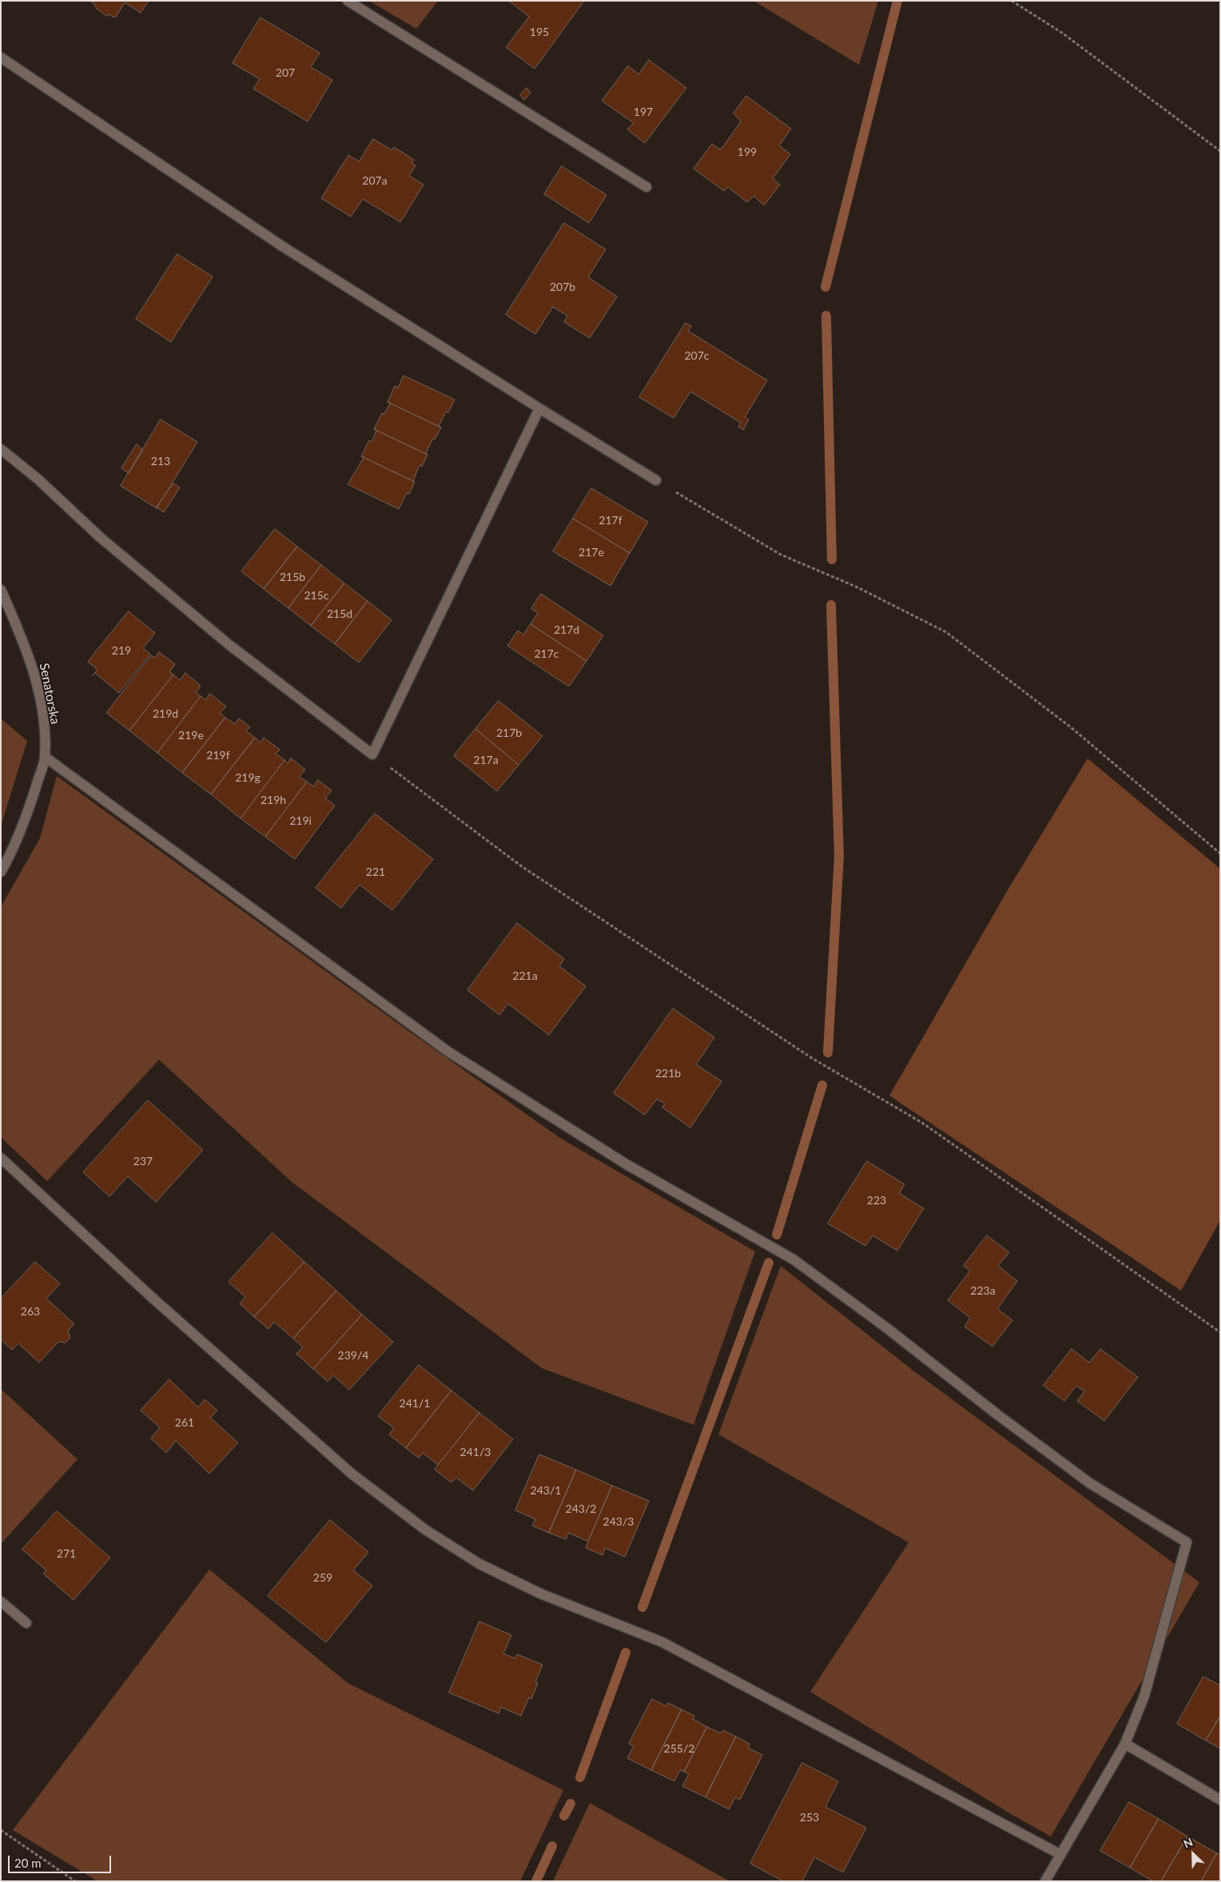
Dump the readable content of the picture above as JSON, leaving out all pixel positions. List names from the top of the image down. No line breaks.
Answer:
{"streets":{"street":["Senatorska"]},"house_numbers":["195","207","197","199","207a","207b","207c","213","217f","217e","215b","215c","215d","217d","219","217c","219d","217b","219e","219f","217a","219g","219h","219i","221","221a","221b","237","223","223a","263","239/4","241/1","261","241/3","243/1","243/2","243/3","271","259","255/2","253"],"scale_bar":"20 m","north":"top left"}
